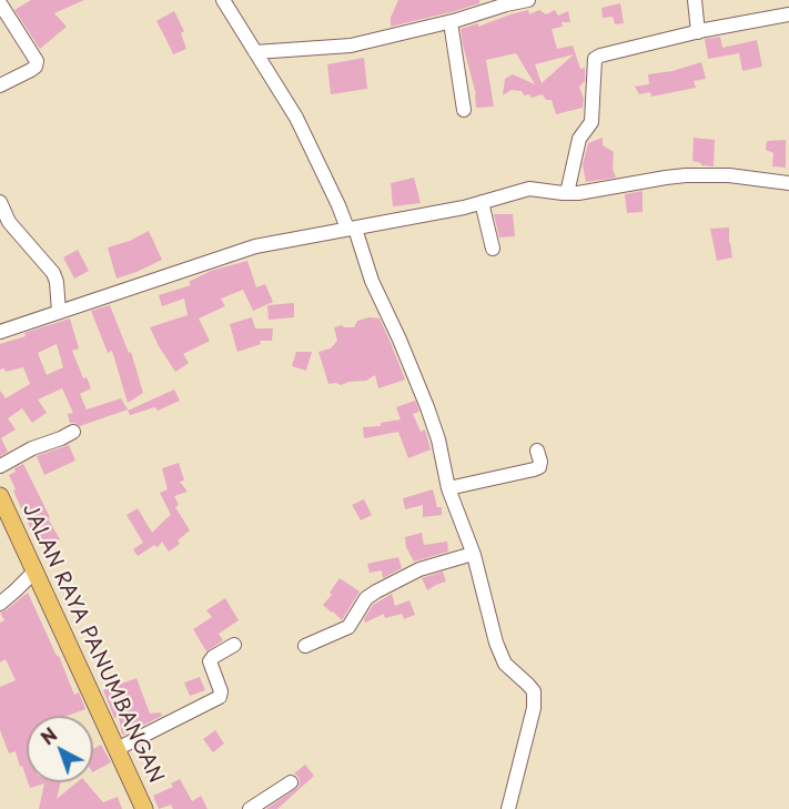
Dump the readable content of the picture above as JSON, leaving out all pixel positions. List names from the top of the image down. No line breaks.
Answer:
{"streets":{"main road":["JALAN RAYA PANUMBANGAN"]},"north":"top left"}
